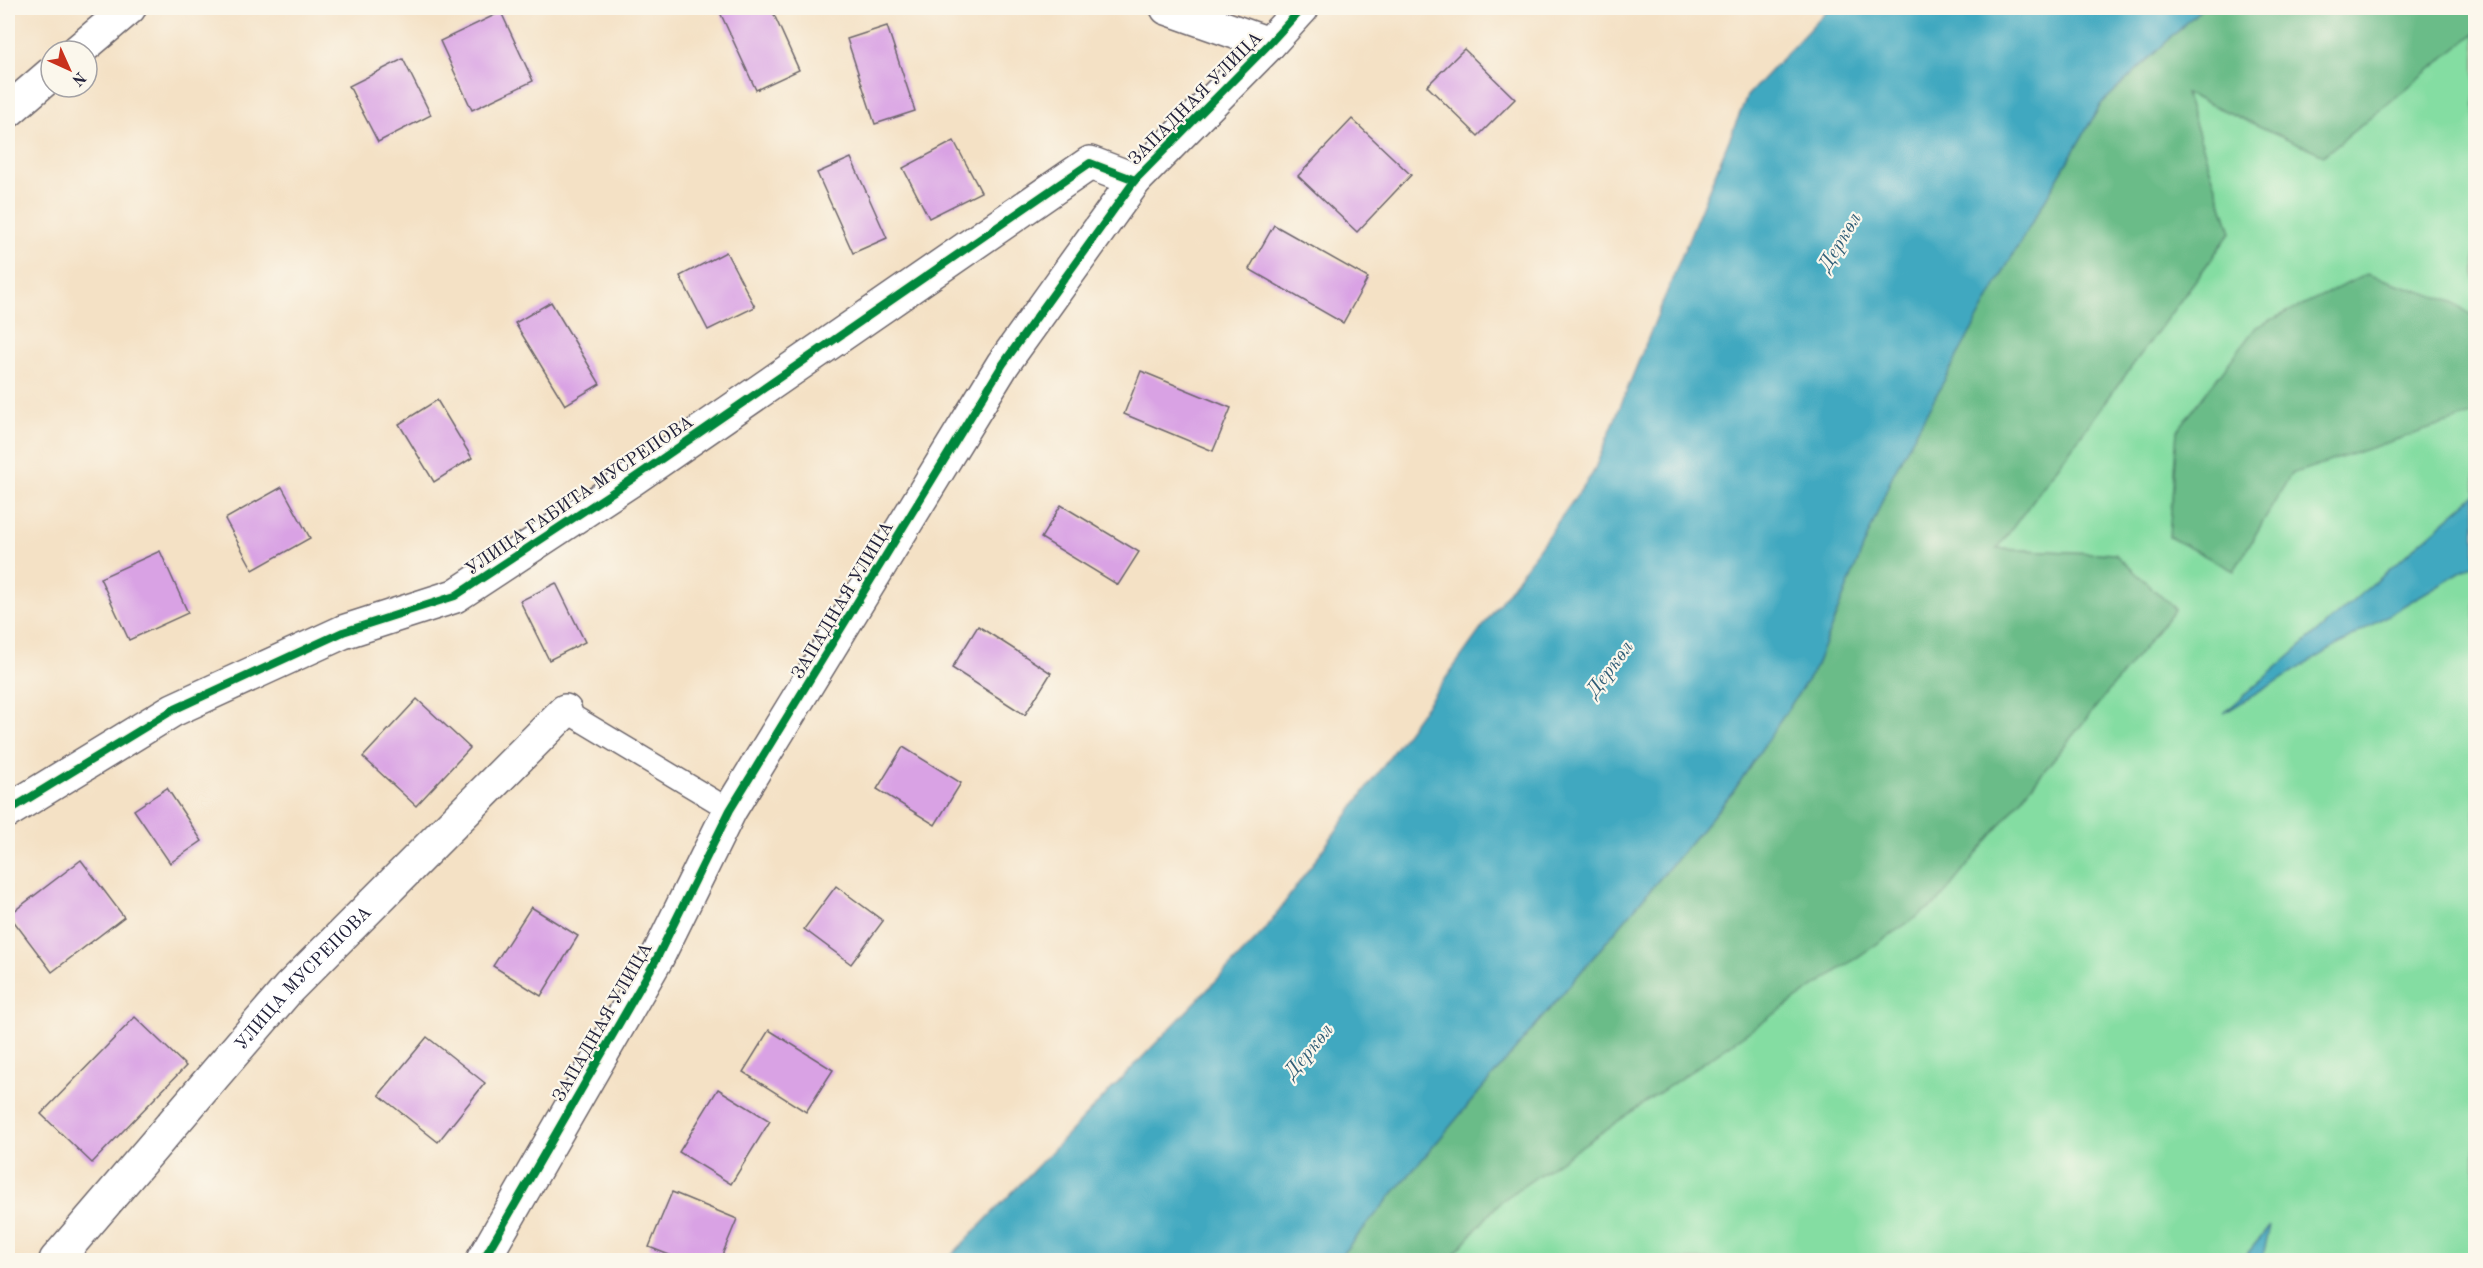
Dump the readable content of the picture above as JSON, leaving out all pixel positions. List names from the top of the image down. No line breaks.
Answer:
{"streets":{"street":["ЗАПАДНАЯ УЛИЦА","УЛИЦА ГАБИТА МУСРЕПОВА","УЛИЦА МУСРЕПОВА"]},"crossings":[["ЗАПАДНАЯ УЛИЦА","УЛИЦА ГАБИТА МУСРЕПОВА"]],"water":["Деркөл"],"north":"bottom right"}
